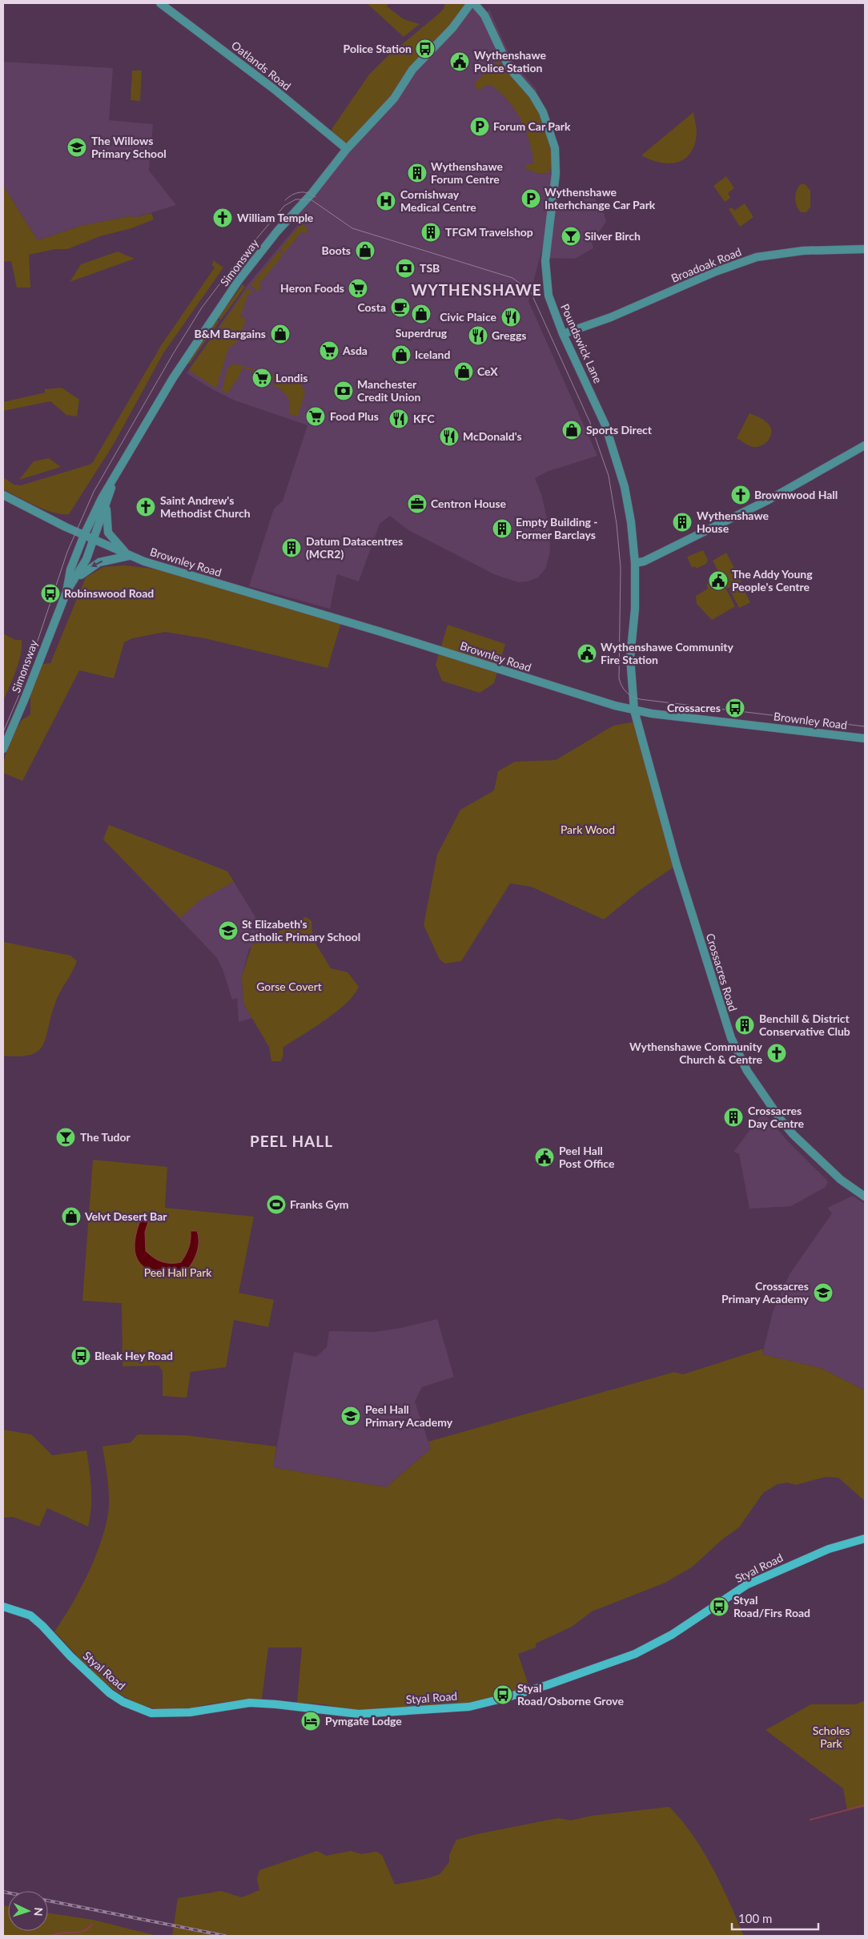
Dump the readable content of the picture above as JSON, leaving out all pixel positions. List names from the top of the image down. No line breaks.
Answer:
{"streets":{"main road":["Styal Road"],"street":["Oatlands Road","Simonsway","Broadoak Road","Poundswick Lane","Brownley Road","Crossacres Road"]},"crossings":[["Oatlands Road","Simonsway"],["Simonsway","Poundswick Lane"],["Simonsway","Brownley Road"],["Broadoak Road","Poundswick Lane"],["Poundswick Lane","Brownley Road"],["Poundswick Lane","Crossacres Road"],["Brownley Road","Crossacres Road"]],"districts":["WYTHENSHAWE","PEEL HALL"],"parks":["Park Wood","Gorse Covert","Peel Hall Park","Scholes Park"],"places":{"bus stop":["Police Station","Robinswood Road","Crossacres","Bleak Hey Road","Styal Road/Firs Road","Styal Road/Osborne Grove"],"public building":["Wythenshawe Police Station","The Addy Young People's Centre","Wythenshawe Community Fire Station","Peel Hall Post Office"],"parking":["Forum Car Park","Wythenshawe Interhchange Car Park"],"school or university":["The Willows Primary School","St Elizabeth's Catholic Primary School","Crossacres Primary Academy","Peel Hall Primary Academy"],"building":["Wythenshawe Forum Centre","TFGM Travelshop","Wythenshawe House","Empty Building - Former Barclays","Datum Datacentres (MCR2)","Benchill & District Conservative Club","Crossacres Day Centre"],"hospital":["Cornishway Medical Centre"],"church":["William Temple","Brownwood Hall","Saint Andrew's Methodist Church","Wythenshawe Community Church & Centre"],"bar":["Silver Birch","The Tudor"],"shop":["Boots","Superdrug","B&M Bargains","Iceland","CeX","Sports Direct","Velvt Desert Bar"],"bank":["TSB","Manchester Credit Union"],"supermarket":["Heron Foods","Asda","Londis","Food Plus"],"cafe":["Costa"],"restaurant":["Civic Plaice","Greggs","KFC","McDonald's"],"office":["Centron House"],"sports":["Franks Gym"],"hotel":["Pymgate Lodge"]},"scale_bar":"100 m","north":"right"}
